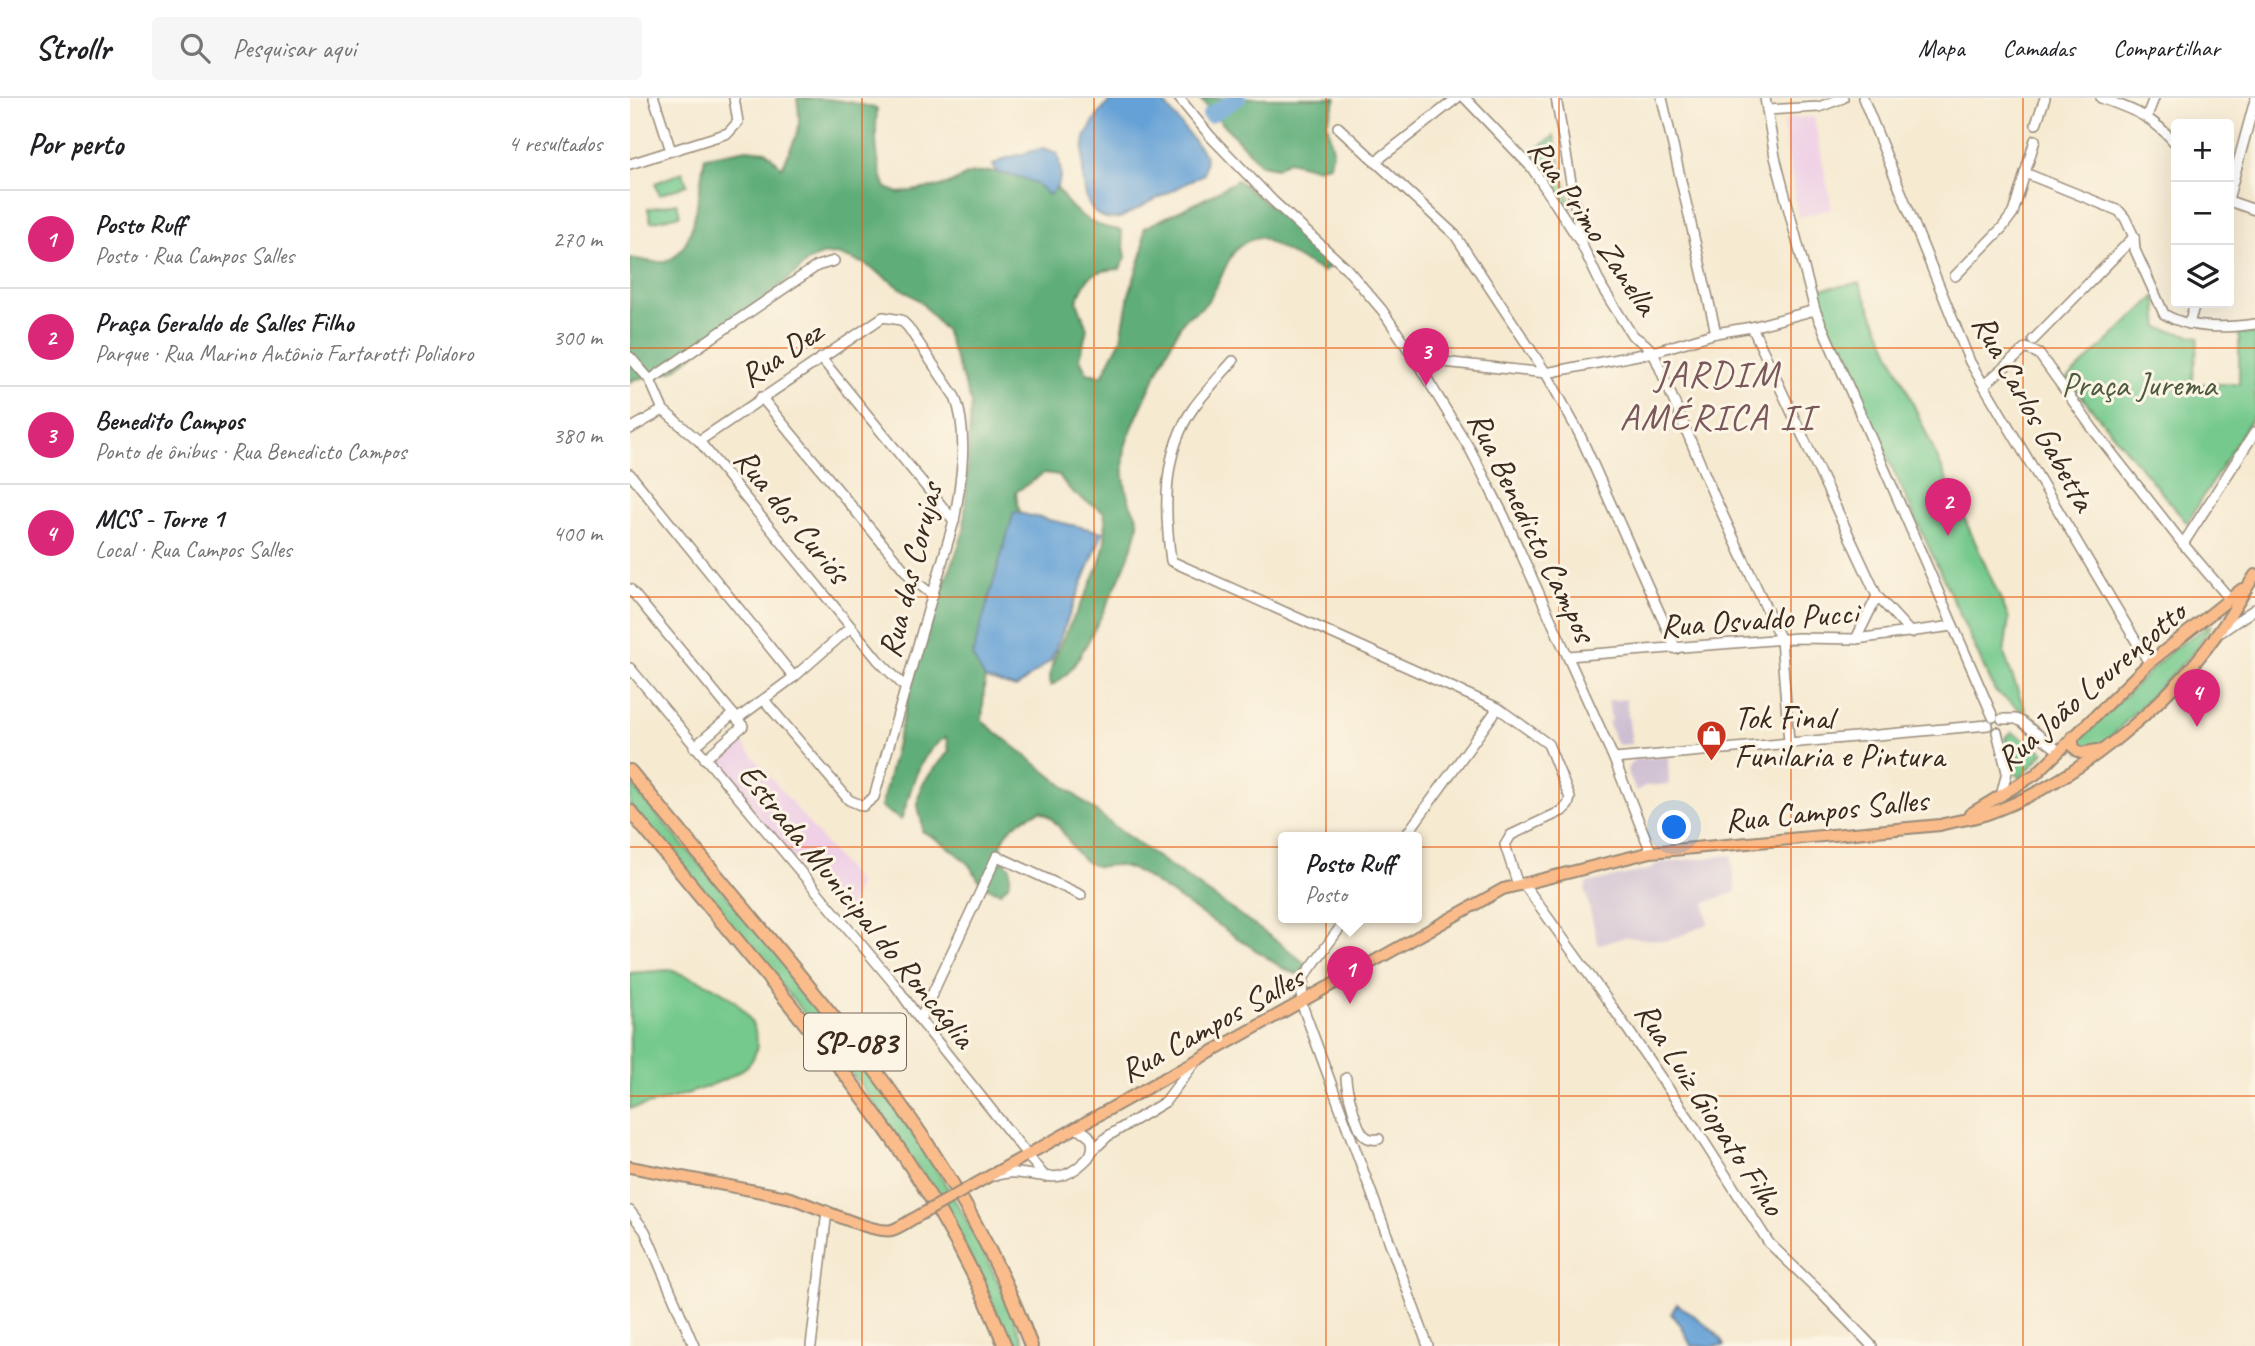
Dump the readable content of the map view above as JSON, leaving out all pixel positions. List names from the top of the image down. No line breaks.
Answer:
{"streets":{"highway":["SP-083"],"main road":["Rua João Lourençotto","Rua Campos Salles"],"street":["Rua Primo Zanella","Rua Dez","Rua Carlos Gabetta","Rua dos Curiós","Rua Benedicto Campos","Rua das Corujas","Rua Osvaldo Pucci","Estrada Municipal do Roncáglia","Rua Luiz Giopato Filho"]},"crossings":[["Rua Primo Zanella","Rua Osvaldo Pucci"],["Rua Dez","Rua dos Curiós"],["Rua Dez","Rua das Corujas"],["Rua Carlos Gabetta","Rua João Lourençotto"],["Rua dos Curiós","Rua das Corujas"],["Rua Benedicto Campos","Rua Osvaldo Pucci"],["Rua Benedicto Campos","Rua Campos Salles"],["Rua João Lourençotto","Rua Campos Salles"],["Rua Campos Salles","Estrada Municipal do Roncáglia"],["Rua Campos Salles","Rua Luiz Giopato Filho"]],"districts":["JARDIM AMÉRICA II"],"parks":["Praça Jurema"],"places":{"shop":["Tok Final Funilaria e Pintura"]},"page":{"header":"Strollr","search":"Pesquisar aqui","nav":["Mapa","Camadas","Compartilhar"],"heading":["Por perto","4 resultados"],"map_buttons":["+","−"],"list":[{"mark":"1","name":"Posto Ruff","note":"Posto · Rua Campos Salles","value":"270 m"},{"mark":"2","name":"Praça Geraldo de Salles Filho","note":"Parque · Rua Marino Antônio Fartarotti Polidoro","value":"300 m"},{"mark":"3","name":"Benedito Campos","note":"Ponto de ônibus · Rua Benedicto Campos","value":"380 m"},{"mark":"4","name":"MCS - Torre 1","note":"Local · Rua Campos Salles","value":"400 m"}],"pins":["3","2","4","1"],"popup":["Posto Ruff","Posto"]}}
